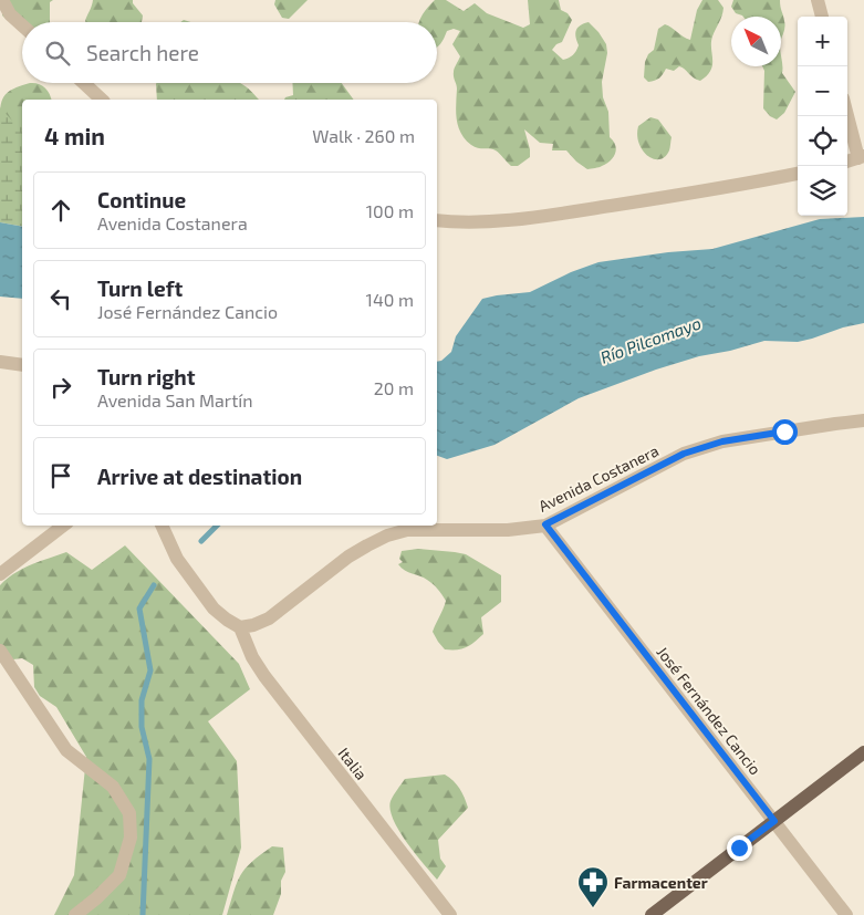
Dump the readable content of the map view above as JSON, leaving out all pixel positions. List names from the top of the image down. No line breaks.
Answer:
{"streets":{"street":["Avenida Costanera","José Fernández Cancio","Italia"]},"crossings":[["Avenida Costanera","José Fernández Cancio"],["Avenida Costanera","Italia"]],"water":["Río Pilcomayo"],"places":{"pharmacy":["Farmacenter"]},"north":"top left","page":{"map_buttons":["+","−"],"search":"Search here","heading":["4 min","Walk · 260 m"],"list":[["Continue","Avenida Costanera","100 m"],["Turn left","José Fernández Cancio","140 m"],["Turn right","Avenida San Martín","20 m"],"Arrive at destination"]}}
